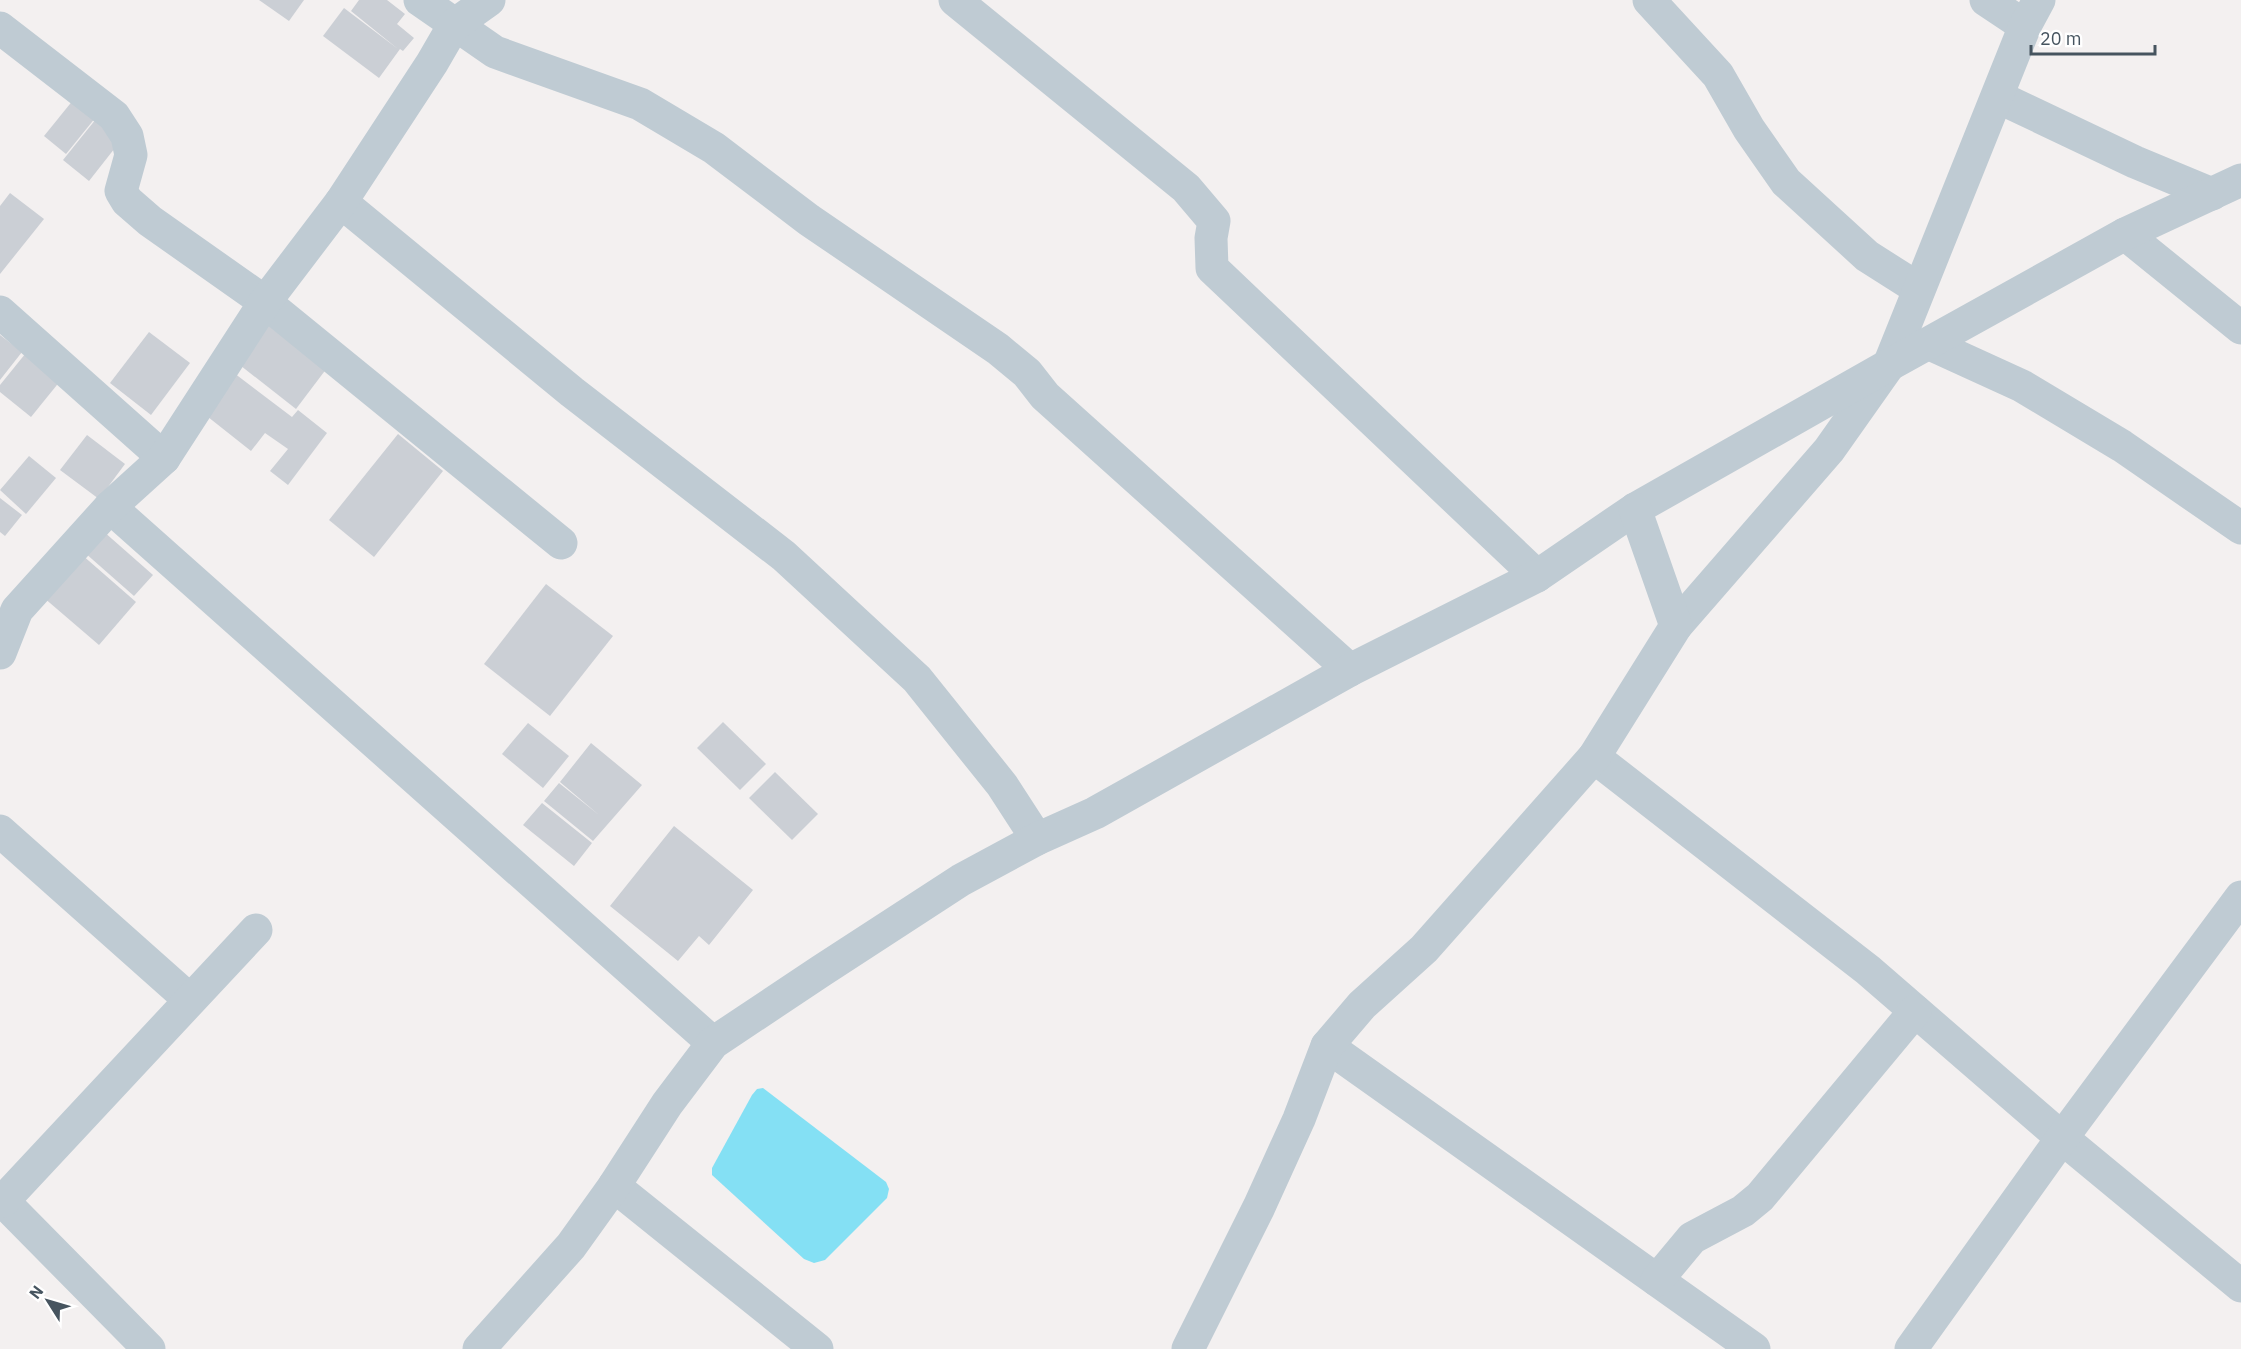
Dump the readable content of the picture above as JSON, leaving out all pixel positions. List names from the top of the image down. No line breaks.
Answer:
{"scale_bar":"20 m","north":"top left"}
